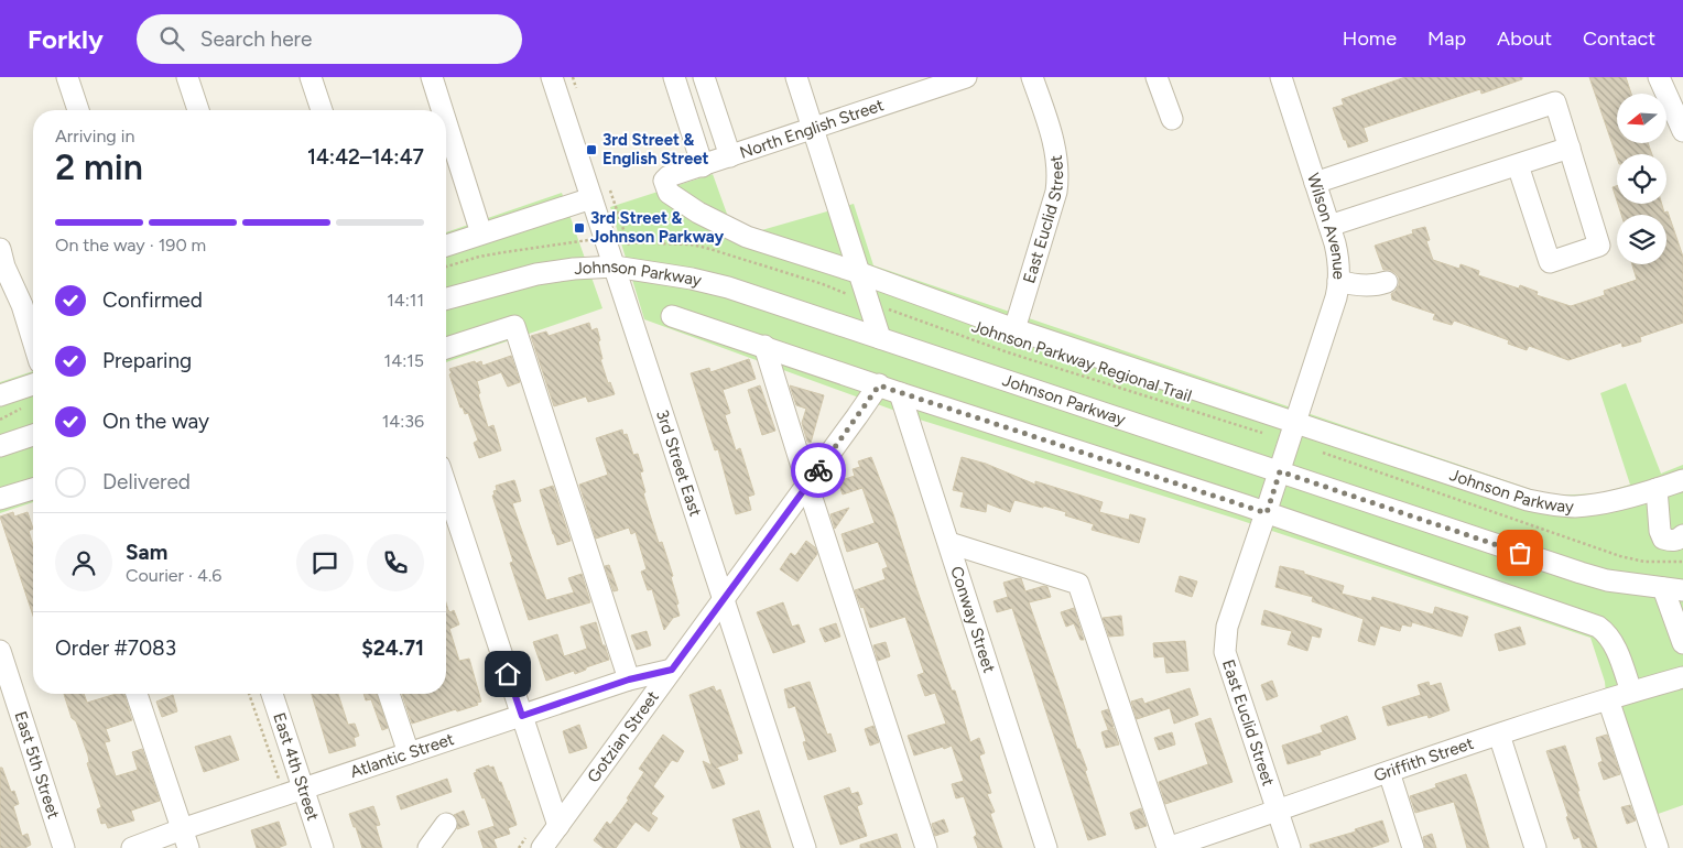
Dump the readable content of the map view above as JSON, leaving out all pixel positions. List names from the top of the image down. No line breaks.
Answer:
{"streets":{"street":["North English Street","East Euclid Street","Wilson Avenue","Johnson Parkway","3rd Street East","Conway Street","Gotzian Street","Atlantic Street","Griffith Street","East 5th Street","East 4th Street"],"path":["Johnson Parkway Regional Trail"]},"crossings":[["North English Street","Johnson Parkway"],["East Euclid Street","Wilson Avenue"],["East Euclid Street","Johnson Parkway"],["East Euclid Street","Griffith Street"],["Wilson Avenue","Johnson Parkway"],["Johnson Parkway","3rd Street East"],["3rd Street East","Gotzian Street"],["Gotzian Street","Atlantic Street"],["Atlantic Street","East 4th Street"]],"places":{"transit":["3rd Street & English Street","3rd Street & Johnson Parkway"]},"north":"left","page":{"header":"Forkly","search":"Search here","nav":["Home","Map","About","Contact"],"heading":["2 min","Arriving in","14:42–14:47"],"panel":["Sam","Courier · 4.6","Order #7083","$24.71"],"bar":"On the way · 190 m","list":[["Confirmed","14:11"],["Preparing","14:15"],["On the way","14:36"],"Delivered"]}}
